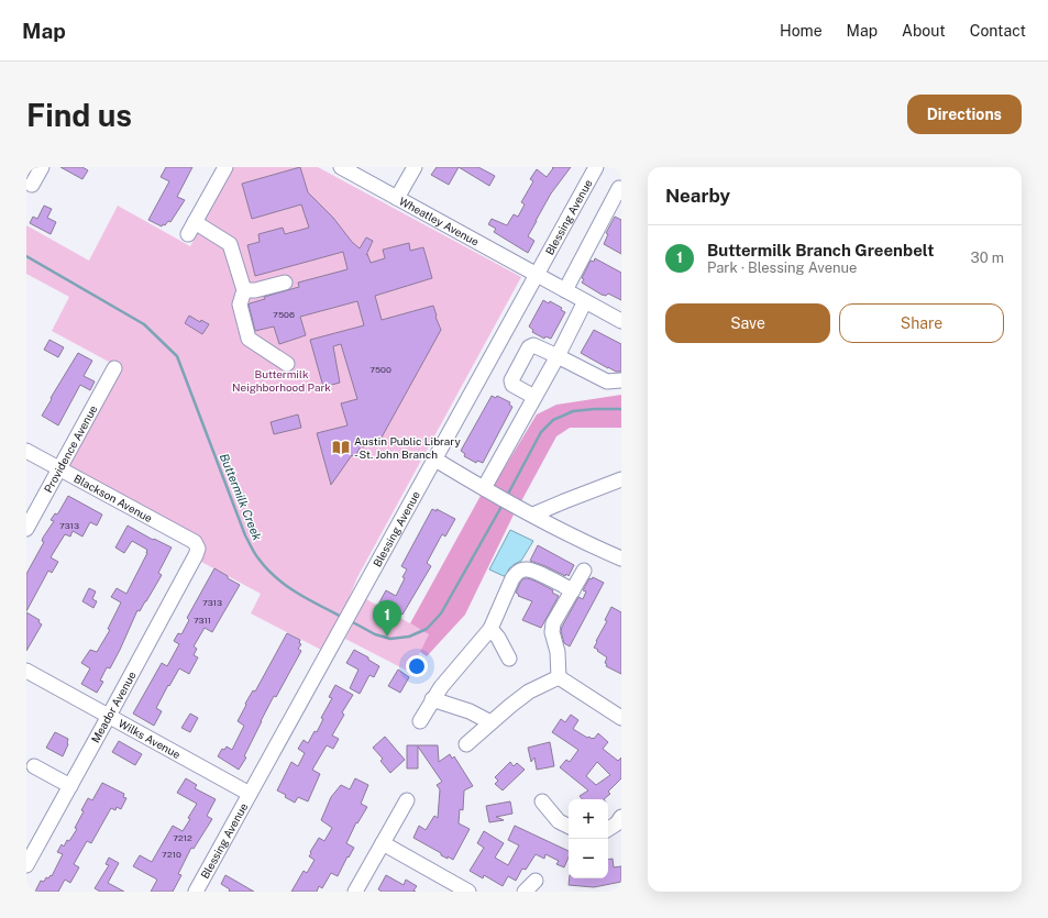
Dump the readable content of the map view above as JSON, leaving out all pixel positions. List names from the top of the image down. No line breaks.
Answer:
{"streets":{"street":["Blessing Avenue","Wheatley Avenue","Providence Avenue","Blackson Avenue","Meador Avenue","Wilks Avenue"]},"crossings":[["Blessing Avenue","Wheatley Avenue"],["Blessing Avenue","Wilks Avenue"],["Providence Avenue","Blackson Avenue"],["Blackson Avenue","Meador Avenue"],["Meador Avenue","Wilks Avenue"]],"water":["Buttermilk Creek"],"parks":["Buttermilk Neighborhood Park"],"places":{"library":["Austin Public Library - St. John Branch"]},"house_numbers":["7506","7500","7313","7313","7311","7212","7210"],"page":{"header":"Map","nav":["Home","Map","About","Contact"],"buttons":["Directions",["Save","Share"]],"title":"Find us","heading":"Nearby","list":[{"mark":"1","name":"Buttermilk Branch Greenbelt","note":"Park · Blessing Avenue","value":"30 m"}],"pins":"1","map_buttons":["+","−"]}}
